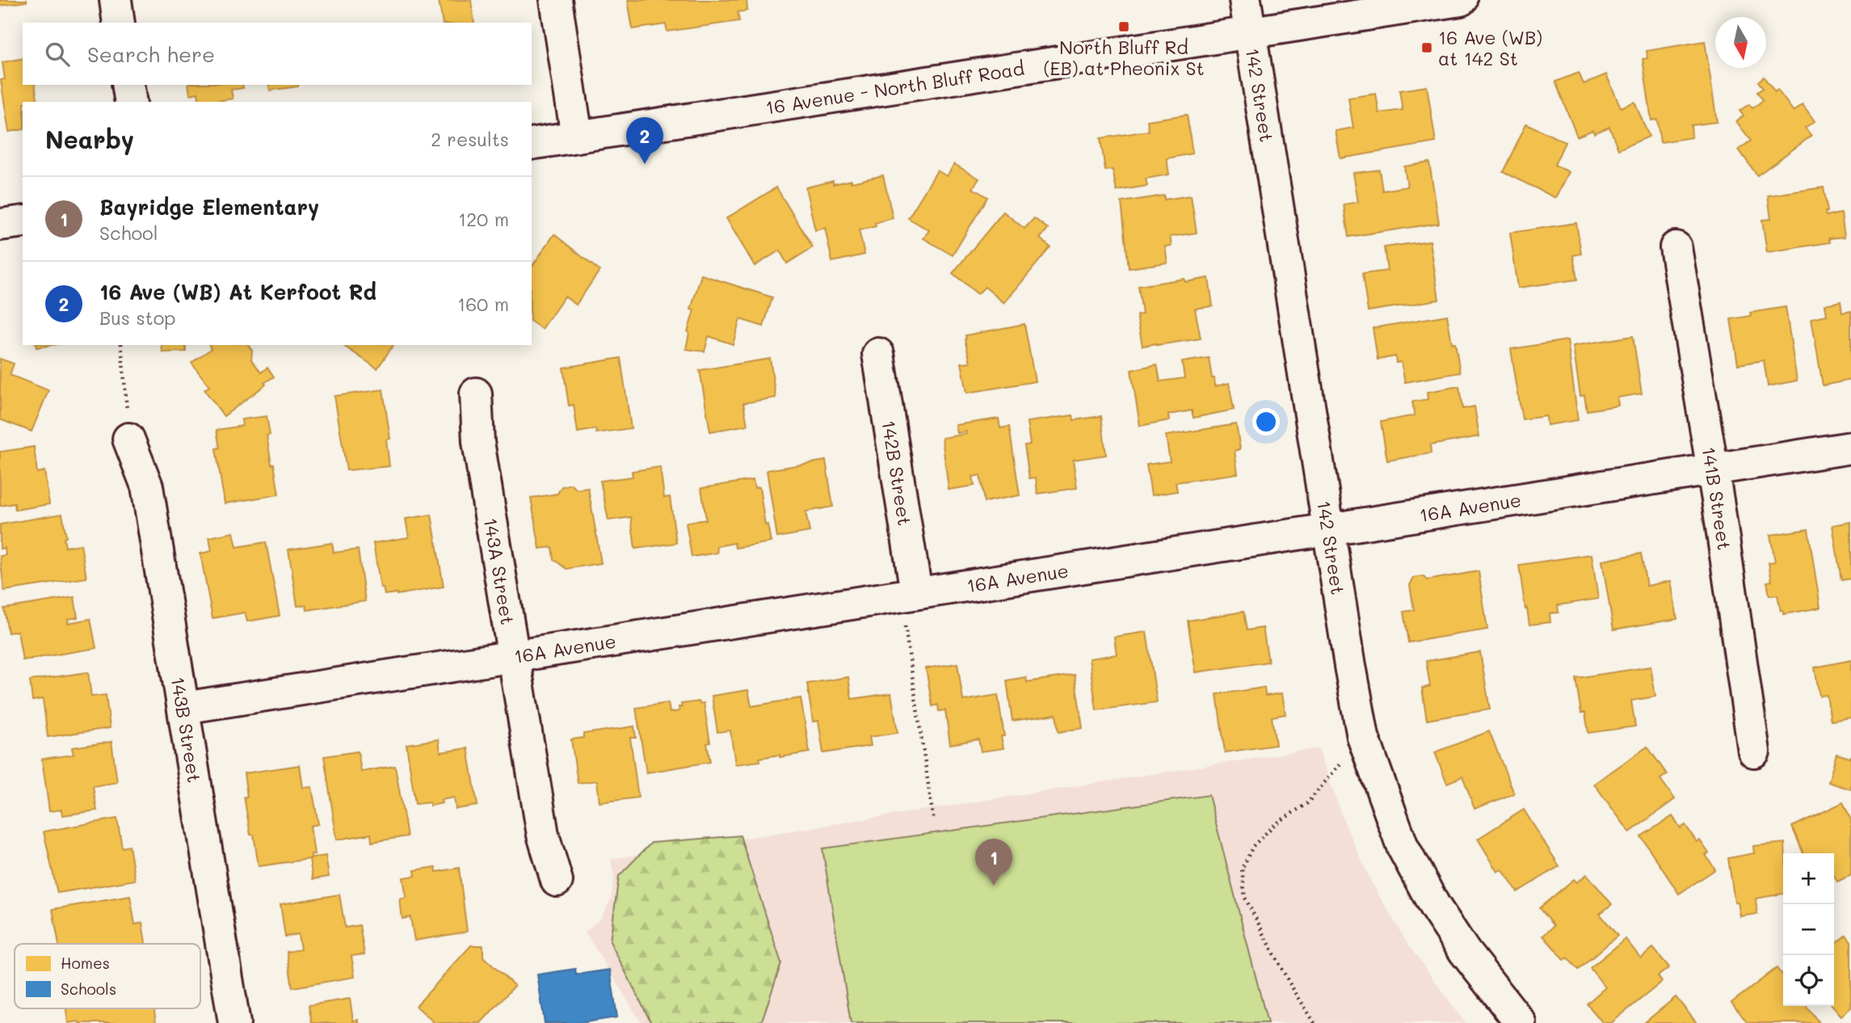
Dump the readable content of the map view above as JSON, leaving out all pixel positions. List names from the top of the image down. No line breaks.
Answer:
{"streets":{"street":["16 Avenue - North Bluff Road","142 Street","142B Street","141B Street","16A Avenue","143A Street","143B Street"]},"crossings":[["16 Avenue - North Bluff Road","142 Street"],["142 Street","16A Avenue"],["142B Street","16A Avenue"],["141B Street","16A Avenue"],["16A Avenue","143A Street"],["16A Avenue","143B Street"]],"places":{"transit":["North Bluff Rd (EB) at Pheonix St","16 Ave (WB) at 142 St"]},"legend":["Homes","Schools"],"north":"bottom","page":{"search":"Search here","heading":["Nearby","2 results"],"pins":["2","1"],"list":[{"mark":"1","name":"Bayridge Elementary","note":"School","value":"120 m"},{"mark":"2","name":"16 Ave (WB) At Kerfoot Rd","note":"Bus stop","value":"160 m"}],"map_buttons":["+","−"]}}
